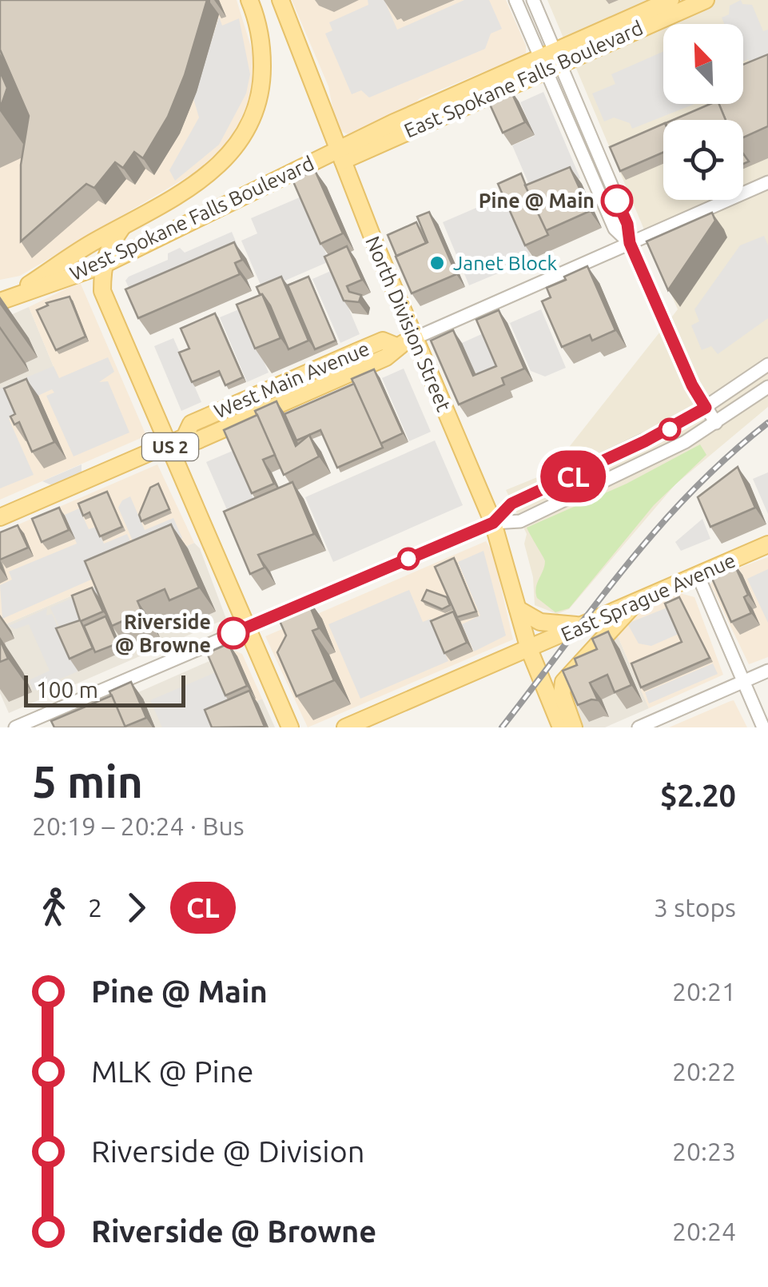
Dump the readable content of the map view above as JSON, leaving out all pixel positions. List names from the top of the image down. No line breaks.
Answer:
{"streets":{"main road":["East Spokane Falls Boulevard","West Spokane Falls Boulevard","North Division Street","West Main Avenue","US 2","East Sprague Avenue"]},"crossings":[["East Spokane Falls Boulevard","West Spokane Falls Boulevard"],["East Spokane Falls Boulevard","North Division Street"],["West Spokane Falls Boulevard","North Division Street"],["West Spokane Falls Boulevard","US 2"],["North Division Street","West Main Avenue"],["North Division Street","East Sprague Avenue"],["West Main Avenue","US 2"]],"places":["Pine @ Main","Janet Block","Riverside @ Browne"],"lines":["bus line CL"],"scale_bar":"100 m","north":"top left","page":{"on_map":"CL","scale":"100 m","heading":["5 min","20:19 – 20:24 · Bus","$2.20"],"legs":["2","CL","3 stops"],"list":[{"name":"Pine @ Main","value":"20:21"},{"name":"MLK @ Pine","value":"20:22"},{"name":"Riverside @ Division","value":"20:23"},{"name":"Riverside @ Browne","value":"20:24"}]}}
